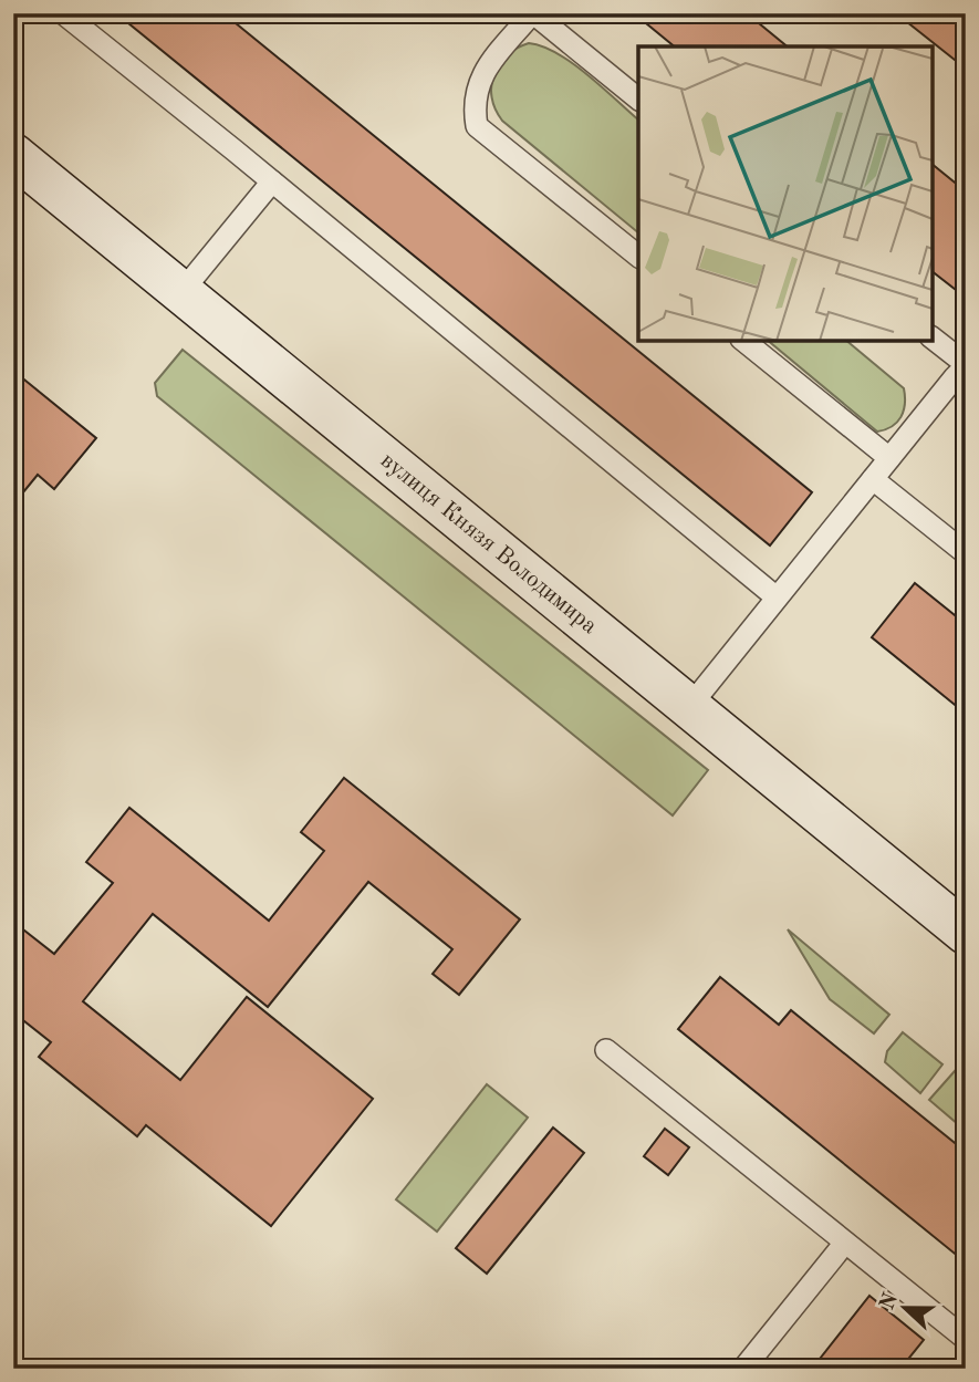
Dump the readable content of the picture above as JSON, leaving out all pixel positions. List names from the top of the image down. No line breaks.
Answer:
{"streets":{"main road":["вулиця Князя Володимира"]},"north":"left"}
